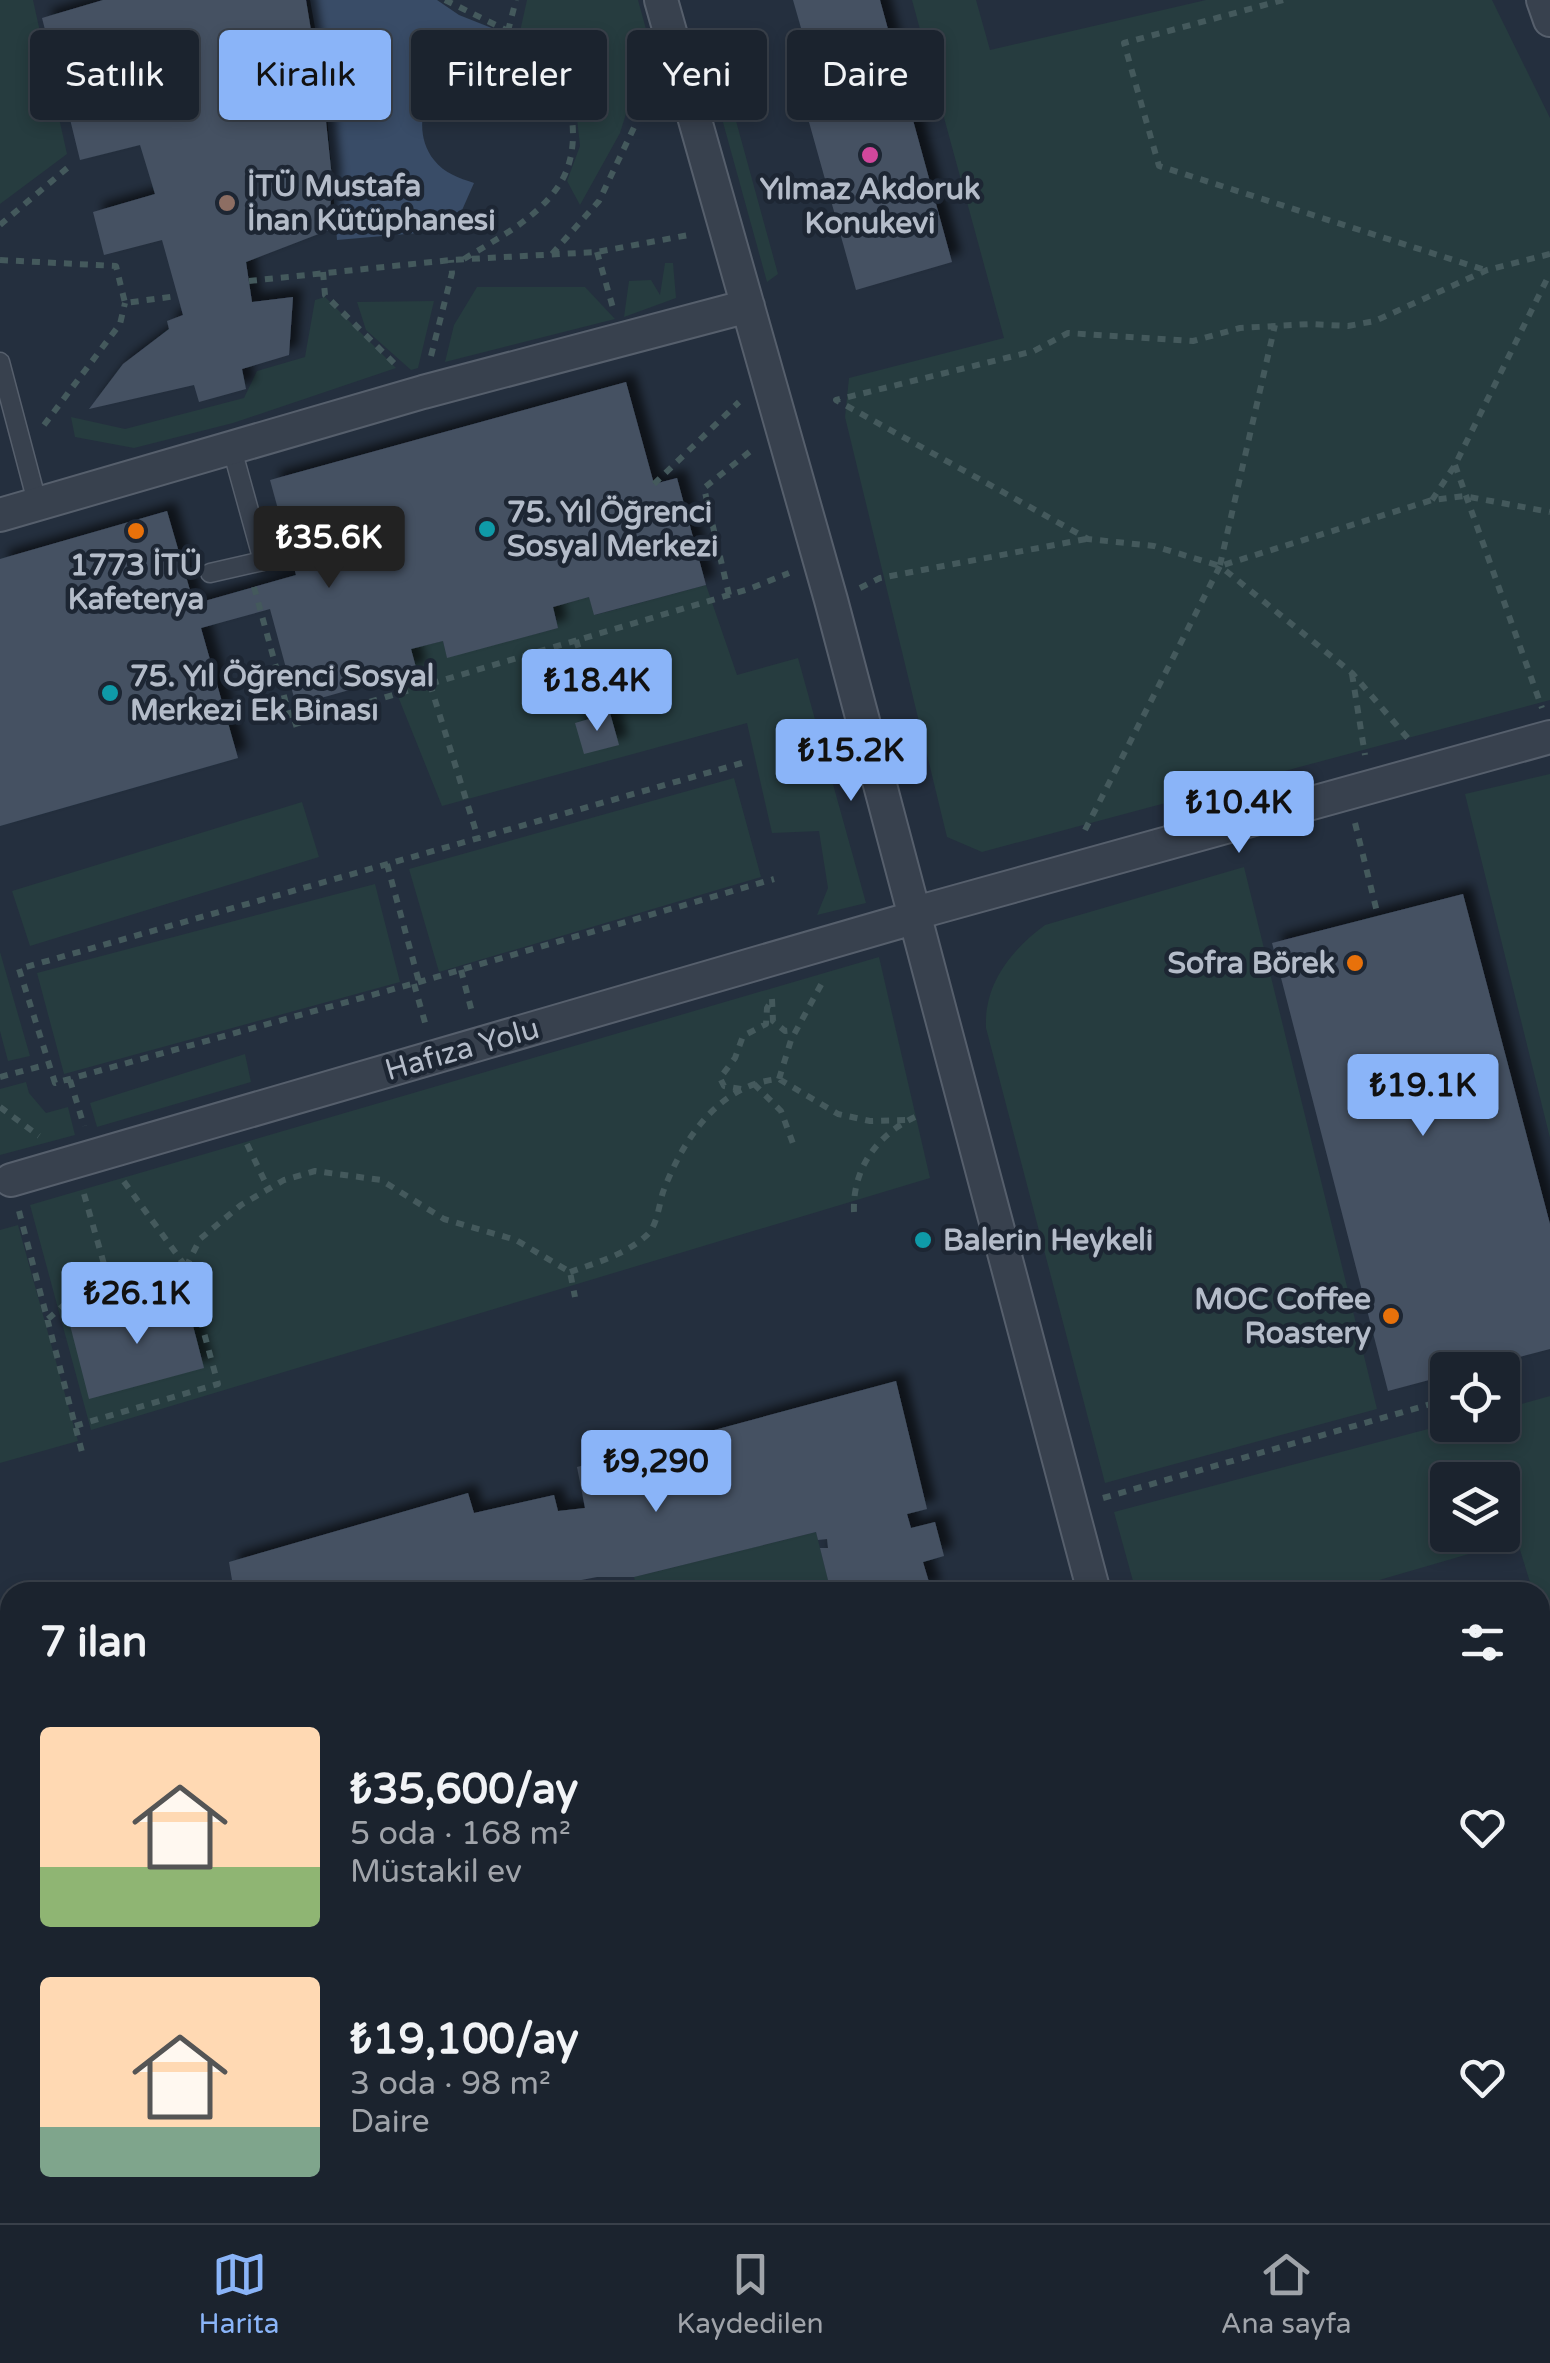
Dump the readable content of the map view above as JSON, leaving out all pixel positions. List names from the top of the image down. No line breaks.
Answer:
{"streets":{"street":["Hafıza Yolu"]},"places":["Yılmaz Akdoruk Konukevi","İTÜ Mustafa İnan Kütüphanesi","75. Yıl Öğrenci Sosyal Merkezi","1773 İTÜ Kafeterya","75. Yıl Öğrenci Sosyal Merkezi Ek Binası","Sofra Börek","Balerin Heykeli","MOC Coffee Roastery"],"page":{"chip":["Satılık","Kiralık","Filtreler","Yeni","Daire"],"price":["₺35.6K","₺18.4K","₺15.2K","₺10.4K","₺19.1K","₺26.1K","₺9,290"],"heading":"7 ilan","list":[{"name":"₺35,600/ay","note":"5 oda · 168 m² · Müstakil ev"},{"name":"₺19,100/ay","note":"3 oda · 98 m² · Daire"}],"tabs":["Harita","Kaydedilen","Ana sayfa"]}}
